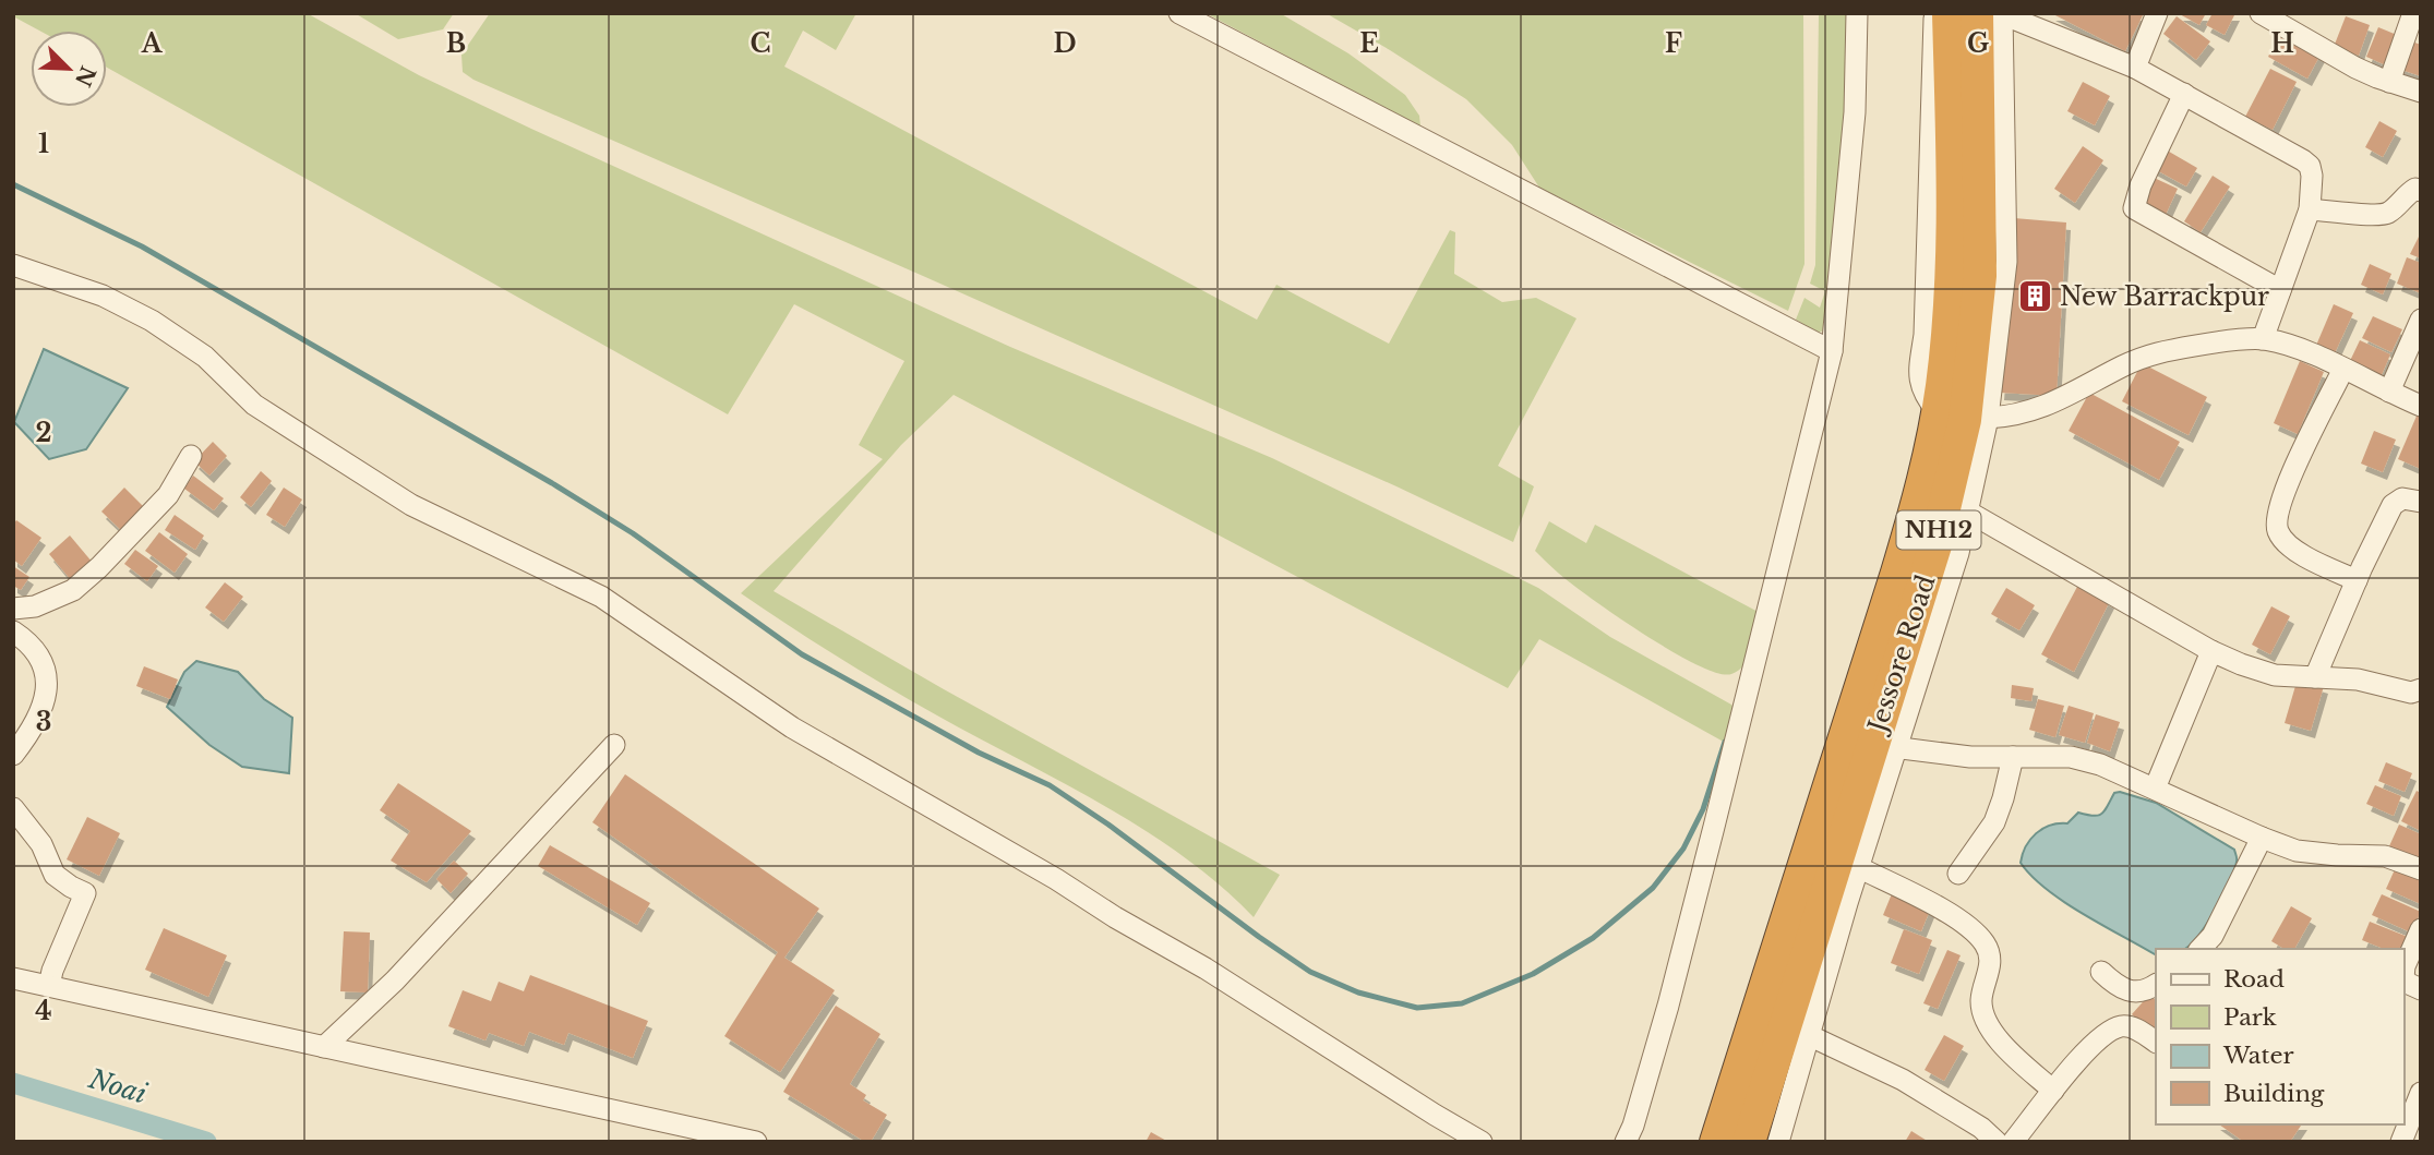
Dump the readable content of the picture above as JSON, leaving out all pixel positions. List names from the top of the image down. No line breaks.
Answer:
{"streets":{"highway":["NH12","Jessore Road"]},"crossings":[["NH12","Jessore Road"]],"water":["Noai"],"places":{"building":["New Barrackpur"]},"legend":["Road","Park","Water","Building"],"north":"bottom right","grid":{"columns":["A","B","C","D","E","F","G","H"],"rows":["1","2","3","4"]}}
